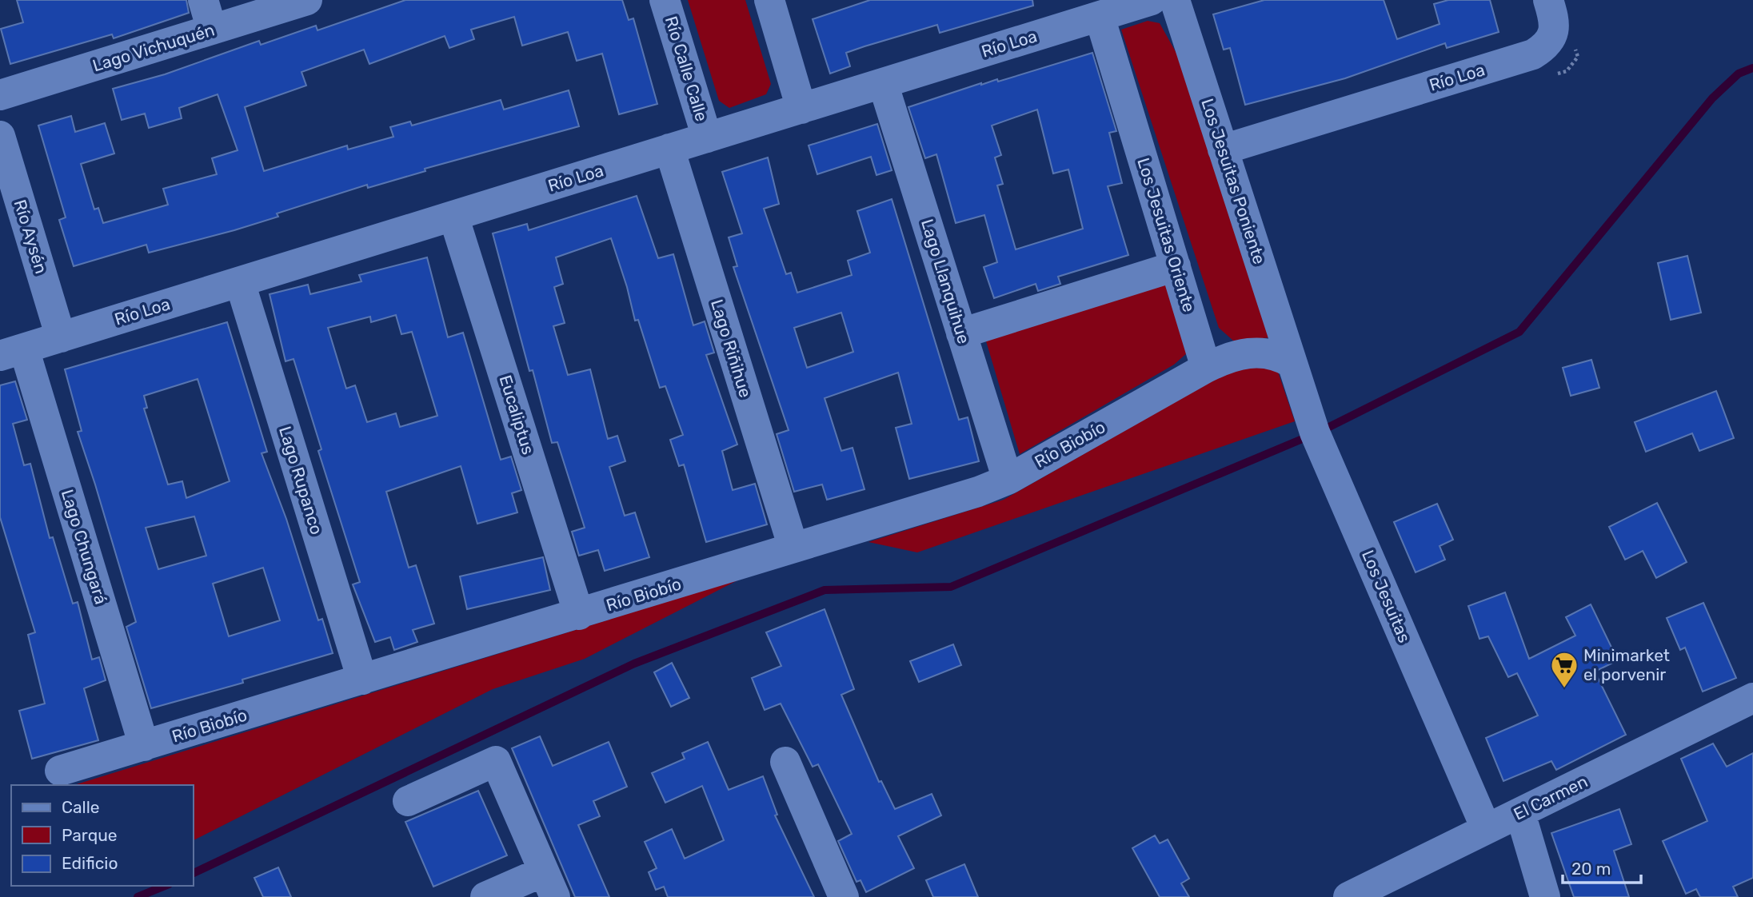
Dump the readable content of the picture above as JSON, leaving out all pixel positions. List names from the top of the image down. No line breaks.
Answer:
{"streets":{"street":["Río Loa","Lago Vichuquén","Río Calle Calle","Los Jesuitas Poniente","Los Jesuitas Oriente","Río Aysén","Lago Llanquihue","Lago Riñihue","Eucaliptus","Río Biobío","Lago Rupanco","Lago Chungará","Los Jesuitas","El Carmen"]},"crossings":[["Río Loa","Río Calle Calle"],["Río Loa","Los Jesuitas Poniente"],["Río Loa","Los Jesuitas Oriente"],["Río Loa","Río Aysén"],["Río Loa","Lago Llanquihue"],["Río Loa","Lago Riñihue"],["Río Loa","Eucaliptus"],["Río Loa","Lago Rupanco"],["Río Loa","Lago Chungará"],["Los Jesuitas Poniente","Los Jesuitas"],["Los Jesuitas Oriente","Río Biobío"],["Lago Llanquihue","Río Biobío"],["Lago Riñihue","Río Biobío"],["Eucaliptus","Río Biobío"],["Río Biobío","Lago Rupanco"],["Río Biobío","Lago Chungará"],["Los Jesuitas","El Carmen"]],"places":{"supermarket":["Minimarket el porvenir"]},"legend":["Calle","Parque","Edificio"],"scale_bar":"20 m"}
